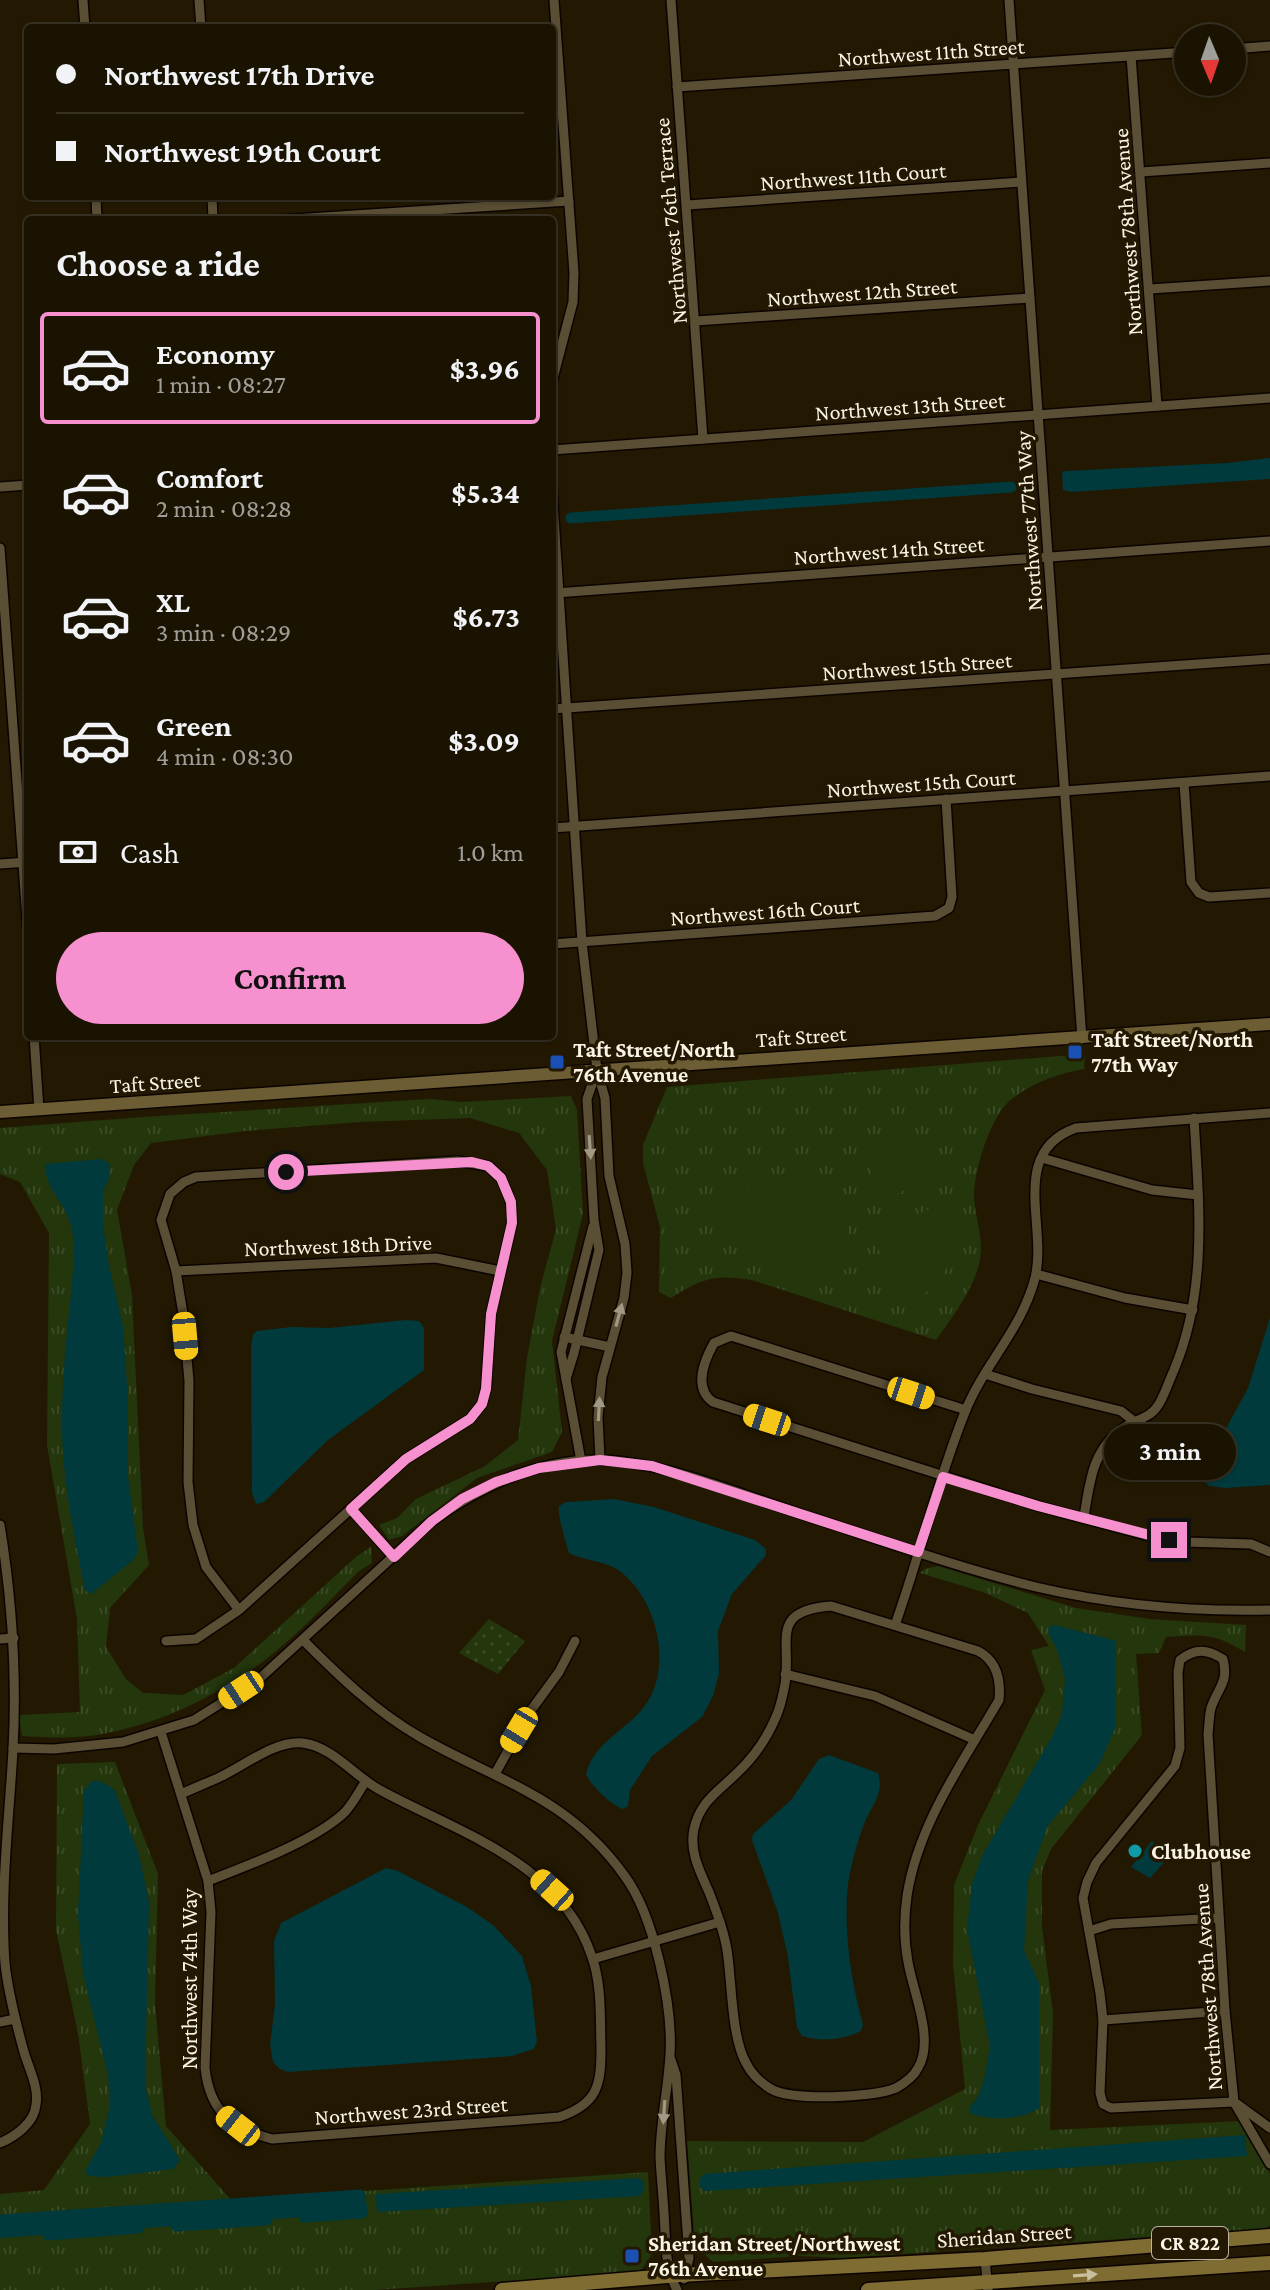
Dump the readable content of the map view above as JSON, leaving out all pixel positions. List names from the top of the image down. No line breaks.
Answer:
{"streets":{"main road":["Sheridan Street","CR 822"],"street":["Northwest 11th Street","Northwest 11th Court","Northwest 76th Terrace","Northwest 78th Avenue","Northwest 12th Street","Northwest 13th Street","Northwest 77th Way","Northwest 14th Street","Northwest 15th Street","Northwest 15th Court","Northwest 16th Court","Taft Street","Northwest 18th Drive","Northwest 74th Way","Northwest 23rd Street"]},"crossings":[["Northwest 11th Street","Northwest 76th Terrace"],["Northwest 11th Street","Northwest 78th Avenue"],["Northwest 11th Street","Northwest 77th Way"],["Northwest 11th Court","Northwest 76th Terrace"],["Northwest 11th Court","Northwest 77th Way"],["Northwest 76th Terrace","Northwest 12th Street"],["Northwest 76th Terrace","Northwest 13th Street"],["Northwest 78th Avenue","Northwest 13th Street"],["Northwest 12th Street","Northwest 77th Way"],["Northwest 13th Street","Northwest 77th Way"],["Northwest 77th Way","Northwest 14th Street"],["Northwest 77th Way","Northwest 15th Street"],["Northwest 77th Way","Northwest 15th Court"],["Northwest 77th Way","Taft Street"],["Northwest 15th Court","Northwest 16th Court"],["Northwest 74th Way","Northwest 23rd Street"]],"places":{"transit":["Taft Street/North 77th Way","Taft Street/North 76th Avenue","Sheridan Street/Northwest 76th Avenue"],"other":["Clubhouse"]},"north":"bottom","page":{"banner":["Northwest 17th Drive","Northwest 19th Court"],"heading":"Choose a ride","list":[{"name":"Economy","note":"1 min · 08:27","value":"$3.96"},{"name":"Comfort","note":"2 min · 08:28","value":"$5.34"},{"name":"XL","note":"3 min · 08:29","value":"$6.73"},{"name":"Green","note":"4 min · 08:30","value":"$3.09"}],"pay":["Cash","1.0 km"],"buttons":"Confirm","bubble":"3 min"}}
